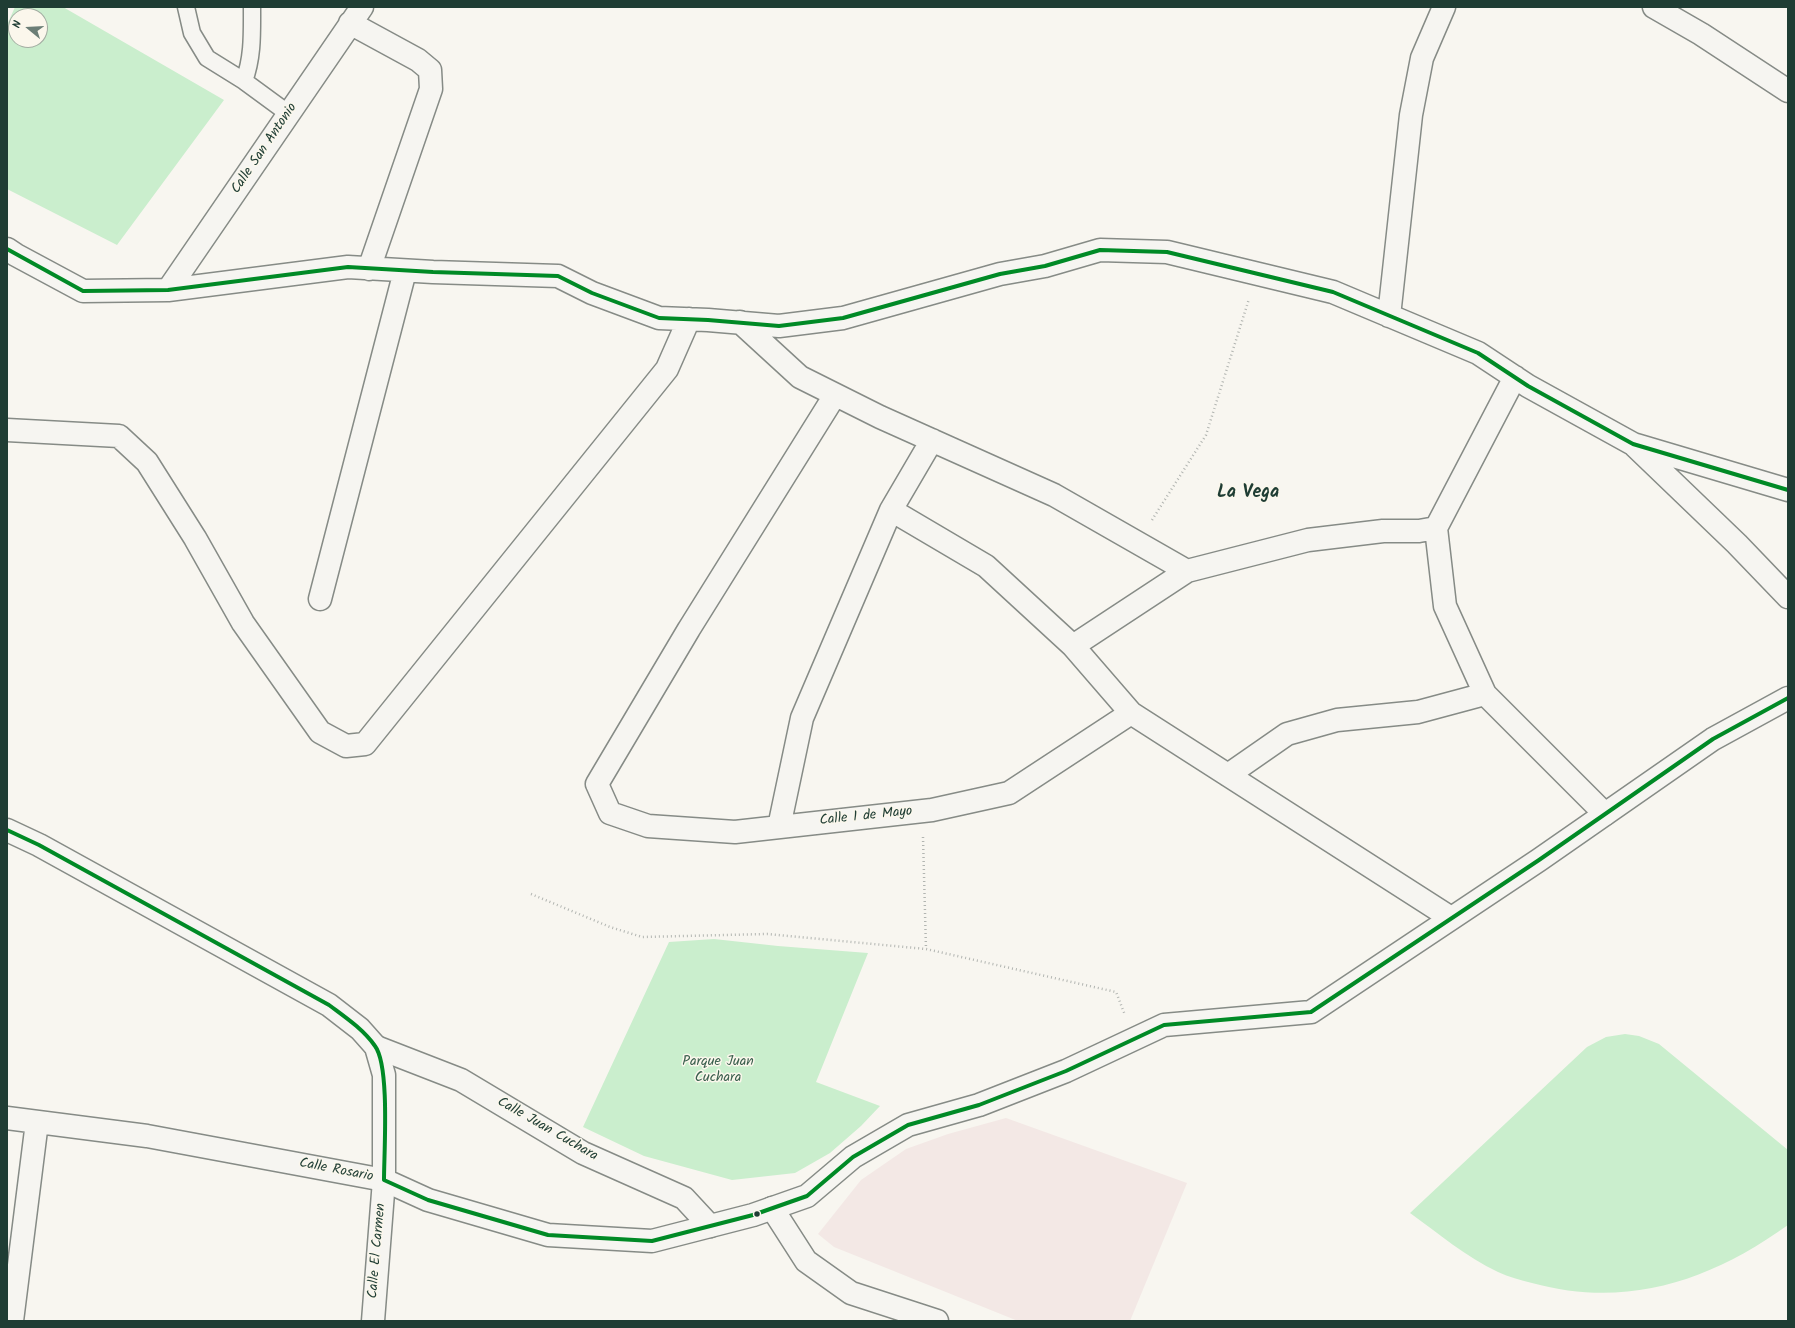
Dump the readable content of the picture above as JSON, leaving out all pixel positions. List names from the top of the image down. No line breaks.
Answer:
{"streets":{"street":["Calle San Antonio","Calle 1 de Mayo","Calle Juan Cuchara","Calle Rosario","Calle El Carmen"]},"crossings":[["Calle Juan Cuchara","Calle Rosario"],["Calle Juan Cuchara","Calle El Carmen"],["Calle Rosario","Calle El Carmen"]],"districts":["La Vega"],"parks":["Parque Juan Cuchara"],"north":"left"}
